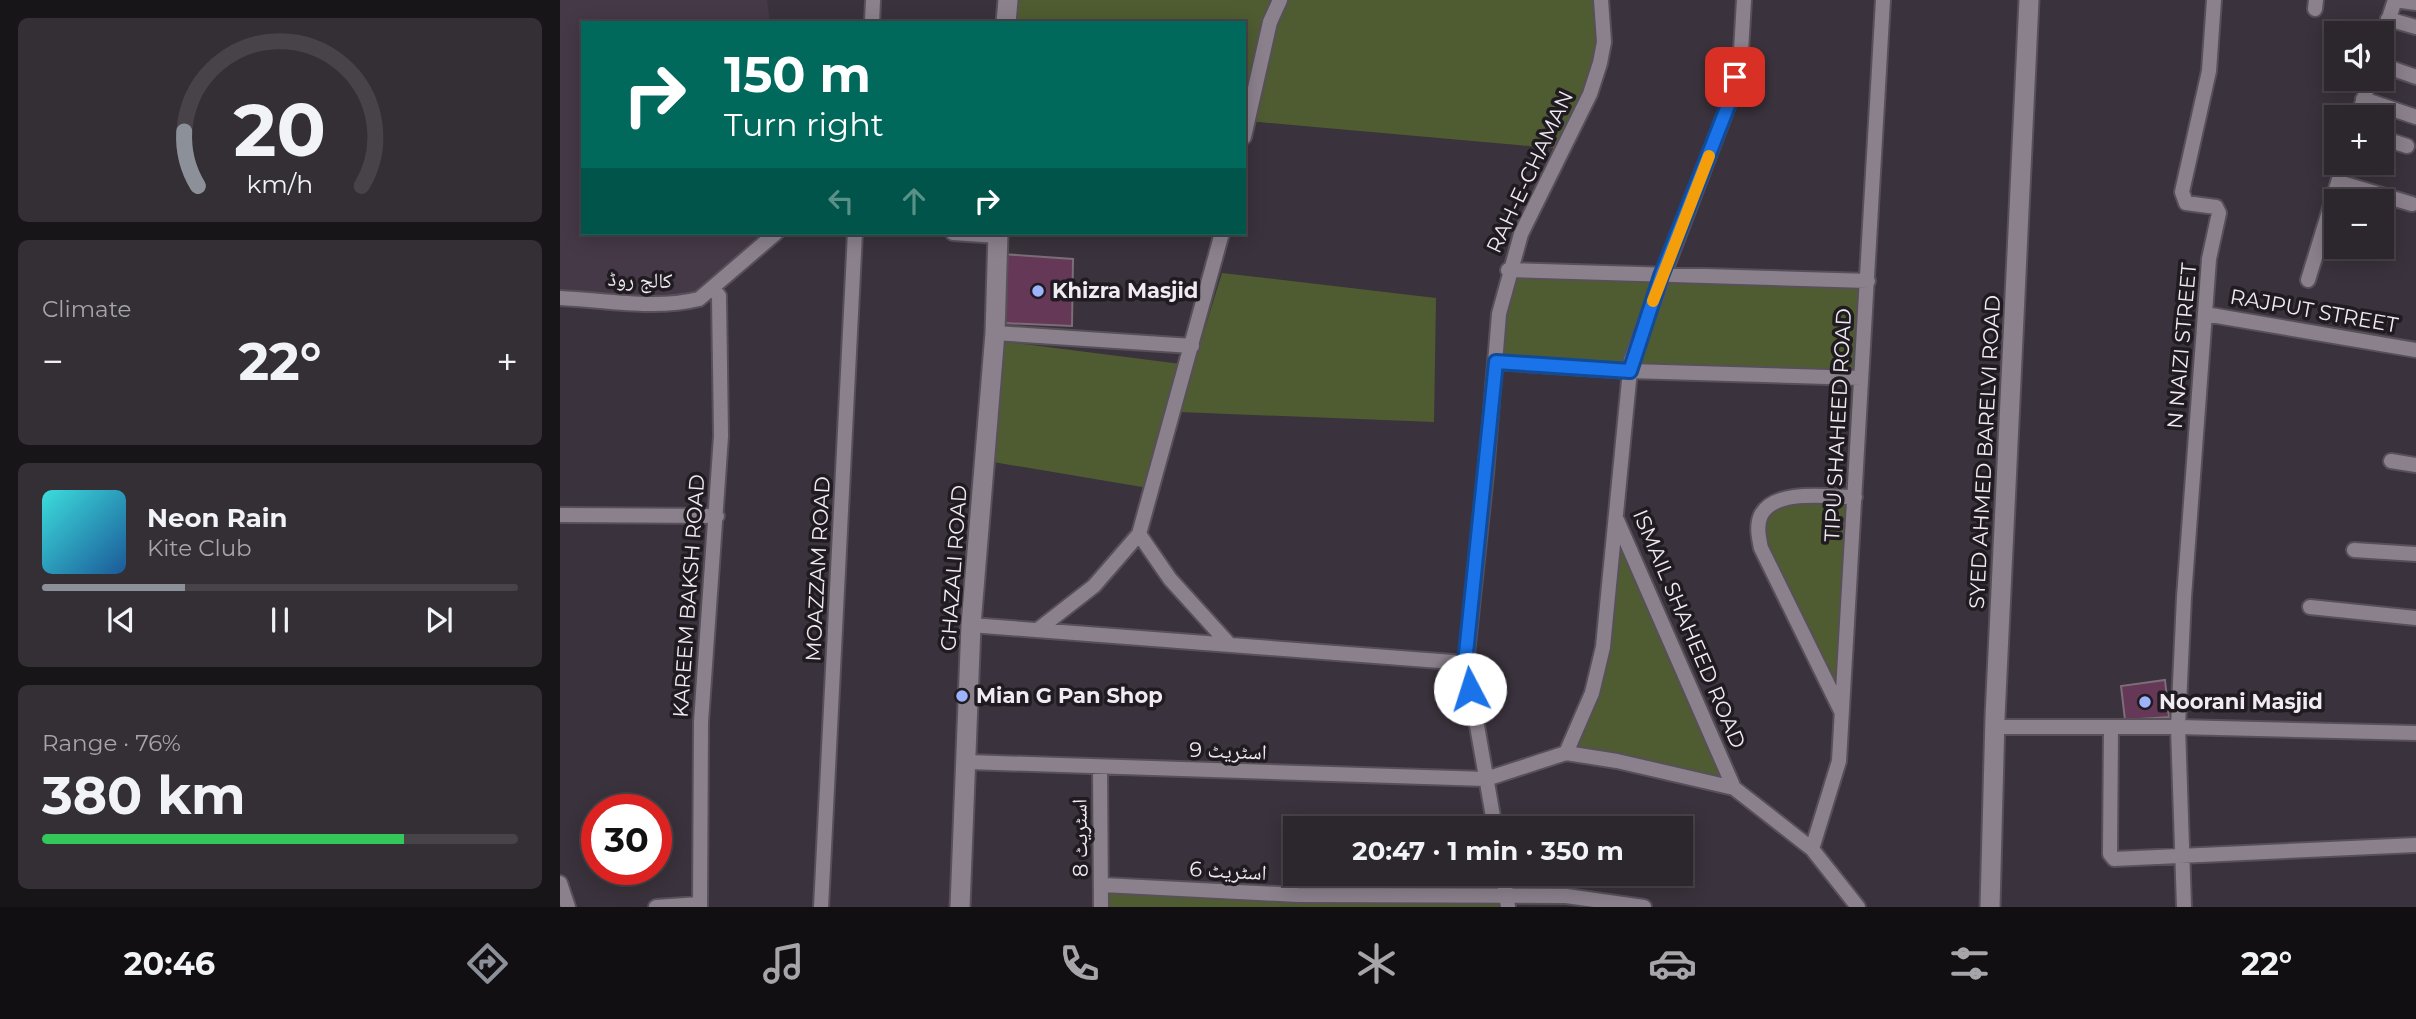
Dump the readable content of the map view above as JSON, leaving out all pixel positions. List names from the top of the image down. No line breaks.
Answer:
{"streets":{"main road":["SYED AHMED BARELVI ROAD","GHAZALI ROAD"],"street":["RAH-E-CHAMAN","کالج روڈ","RAJPUT STREET","N NAIZI STREET","TIPU SHAHEED ROAD","MOAZZAM ROAD","KAREEM BAKSH ROAD","ISMAIL SHAHEED ROAD","اسٹریٹ 9","اسٹریٹ 8","اسٹریٹ 6"]},"crossings":[["RAH-E-CHAMAN","اسٹریٹ 9"],["کالج روڈ","KAREEM BAKSH ROAD"],["RAJPUT STREET","N NAIZI STREET"],["GHAZALI ROAD","اسٹریٹ 9"],["اسٹریٹ 9","اسٹریٹ 8"],["اسٹریٹ 8","اسٹریٹ 6"]],"places":["Khizra Masjid","Mian G Pan Shop","Noorani Masjid"],"page":{"map_buttons":["+","−"],"turn":["150 m","Turn right"],"tile":["Climate",["Range · 76%","380 km"]],"heat":["−","22°","+"],"song":["Neon Rain","Kite Club"],"limit":"30","trip":"20:47 · 1 min · 350 m","tabs":["20:46","22°"],"gauge":["20","km/h"]}}
